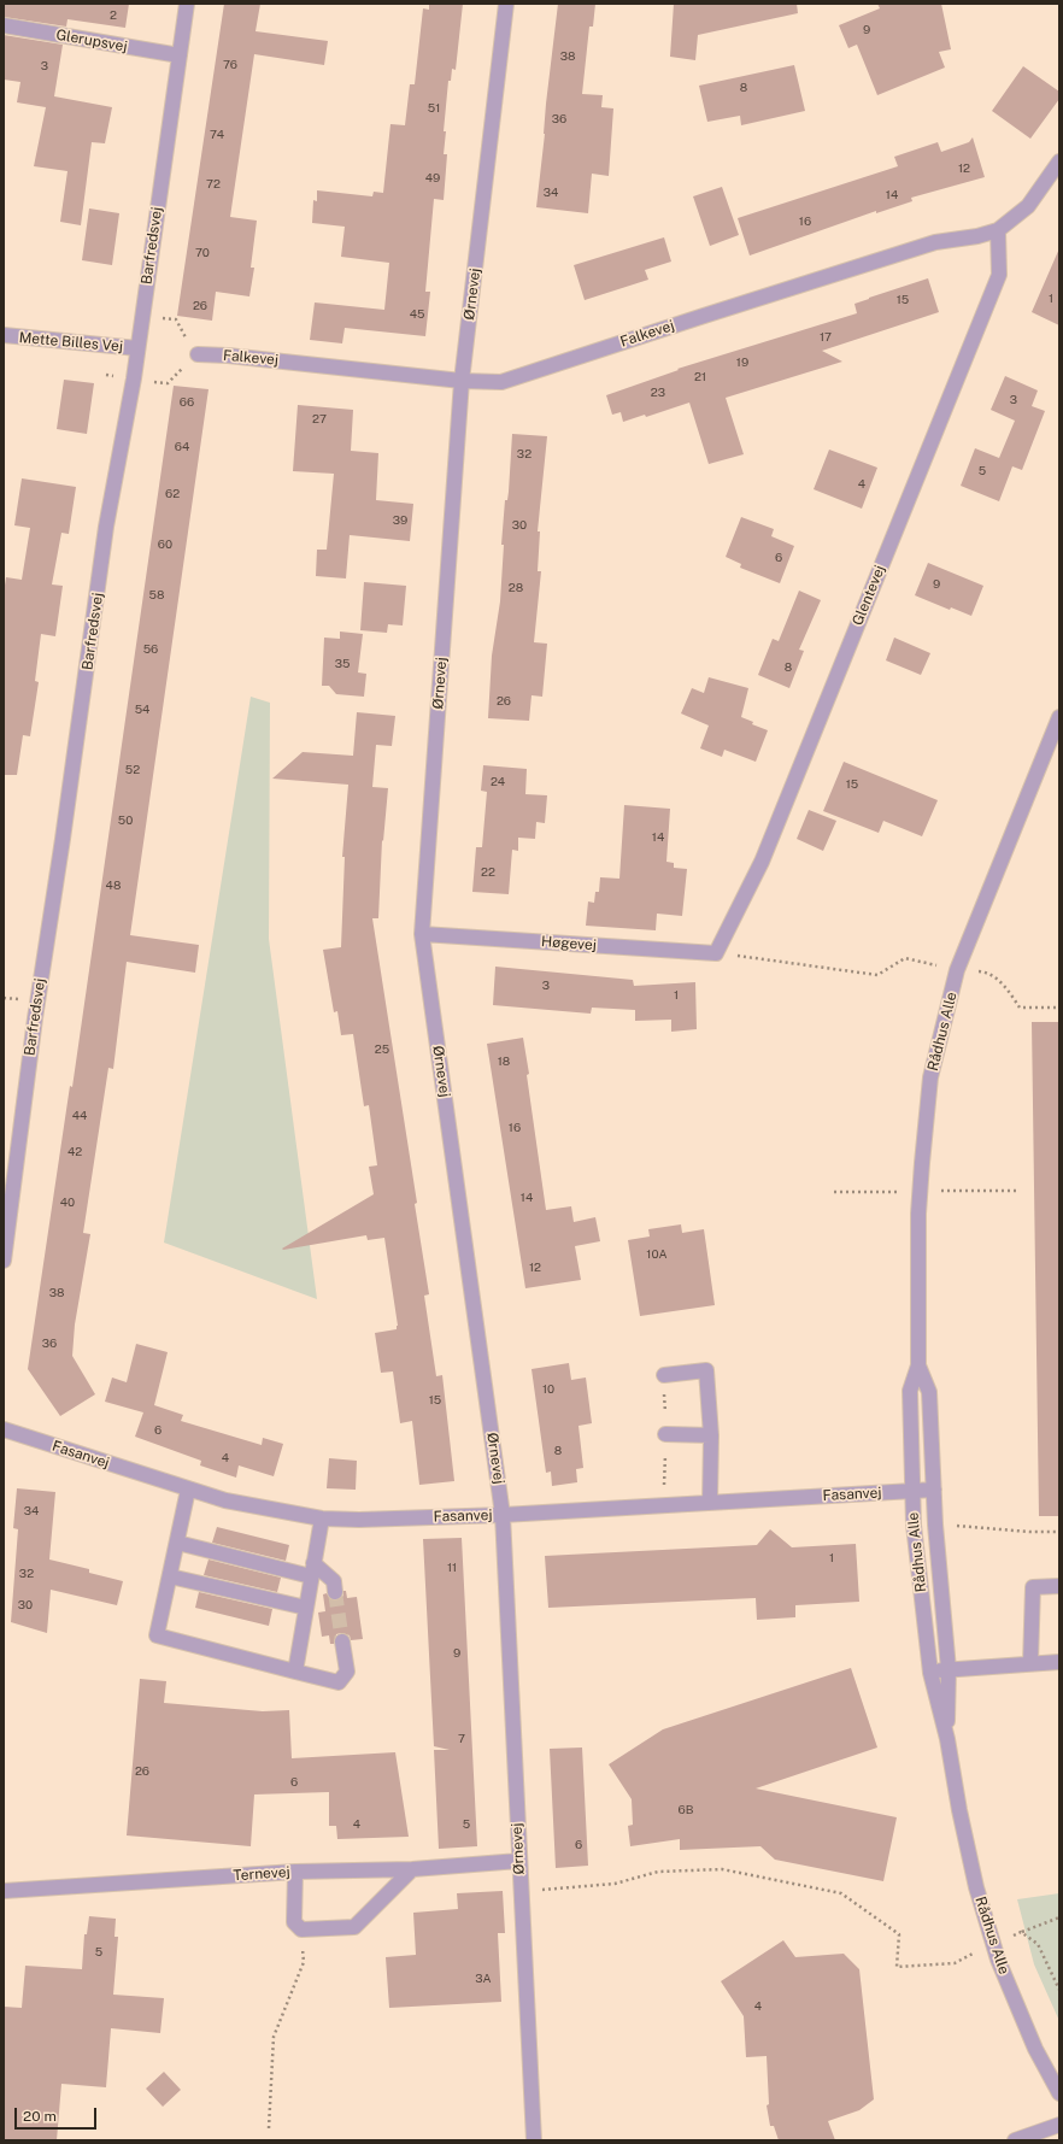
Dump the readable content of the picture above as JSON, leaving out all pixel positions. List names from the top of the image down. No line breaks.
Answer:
{"streets":{"street":["Glerupsvej","Barfredsvej","Ørnevej","Falkevej","Mette Billes Vej","Glentevej","Høgevej","Rådhus Alle","Fasanvej","Ternevej"]},"crossings":[["Glerupsvej","Barfredsvej"],["Barfredsvej","Mette Billes Vej"],["Ørnevej","Falkevej"],["Ørnevej","Høgevej"],["Ørnevej","Fasanvej"],["Ørnevej","Ternevej"],["Falkevej","Glentevej"],["Glentevej","Høgevej"],["Rådhus Alle","Fasanvej"]],"house_numbers":["2","9","38","76","3","8","51","36","74","12","49","72","34","14","16","70","1","15","26","45","17","19","21","23","3","66","27","64","32","5","4","62","39","30","60","6","9","28","58","56","35","8","26","54","52","24","15","50","14","22","48","3","1","25","18","44","16","42","14","40","10A","12","38","36","10","15","6","8","4","34","1","11","32","30","9","7","26","6","6B","4","5","6","5","3A","4"],"scale_bar":"20 m"}
